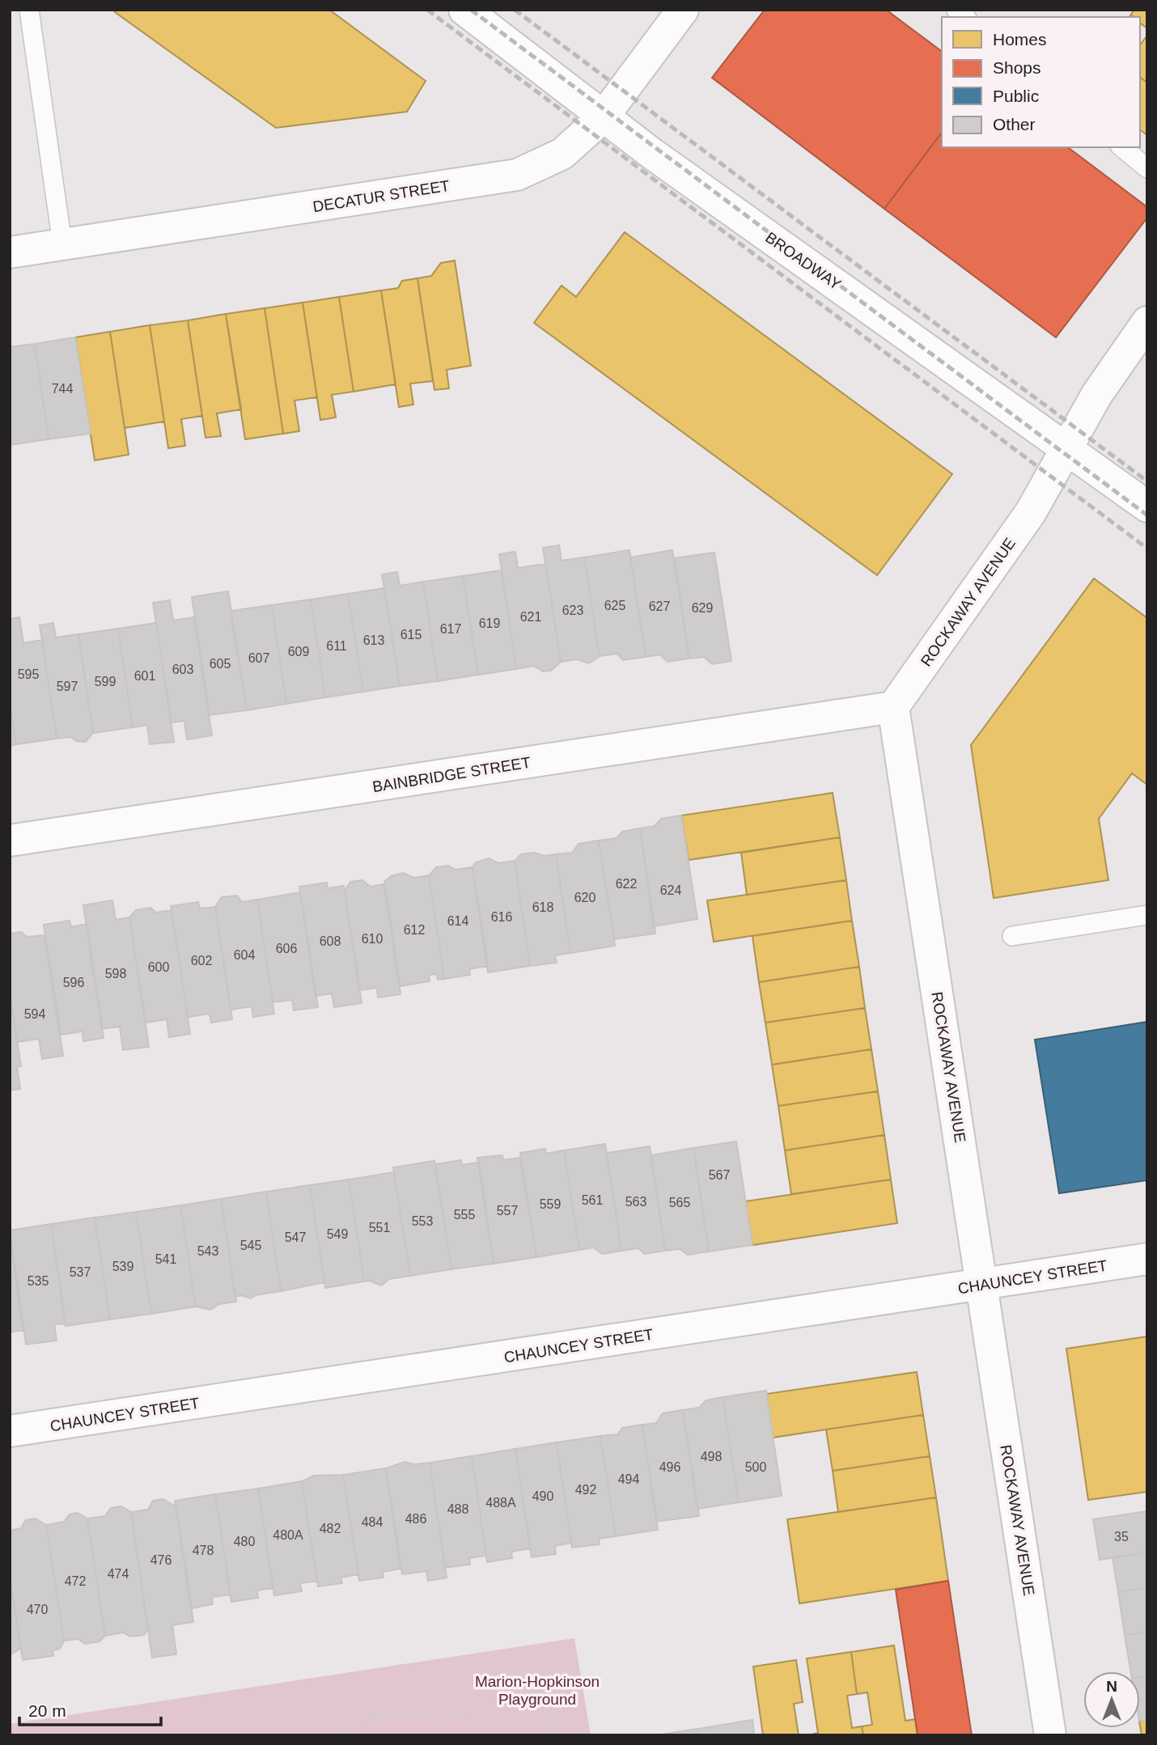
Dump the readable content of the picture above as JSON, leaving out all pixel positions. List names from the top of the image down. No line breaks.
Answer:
{"streets":{"street":["DECATUR STREET","BROADWAY","ROCKAWAY AVENUE","BAINBRIDGE STREET","CHAUNCEY STREET"]},"crossings":[["DECATUR STREET","BROADWAY"],["BROADWAY","ROCKAWAY AVENUE"],["ROCKAWAY AVENUE","BAINBRIDGE STREET"],["ROCKAWAY AVENUE","CHAUNCEY STREET"]],"parks":["Marion-Hopkinson Playground"],"house_numbers":["744","625","627","629","623","621","619","617","615","613","611","609","607","605","603","595","601","599","597","622","624","620","618","616","614","612","610","608","606","604","602","600","598","596","594","567","561","563","565","559","557","555","553","551","549","547","545","543","541","539","537","535","498","496","500","494","492","490","488A","488","486","484","482","480A","35","480","478","476","474","472","470"],"legend":["Homes","Shops","Public","Other"],"scale_bar":"20 m","north":"top"}
